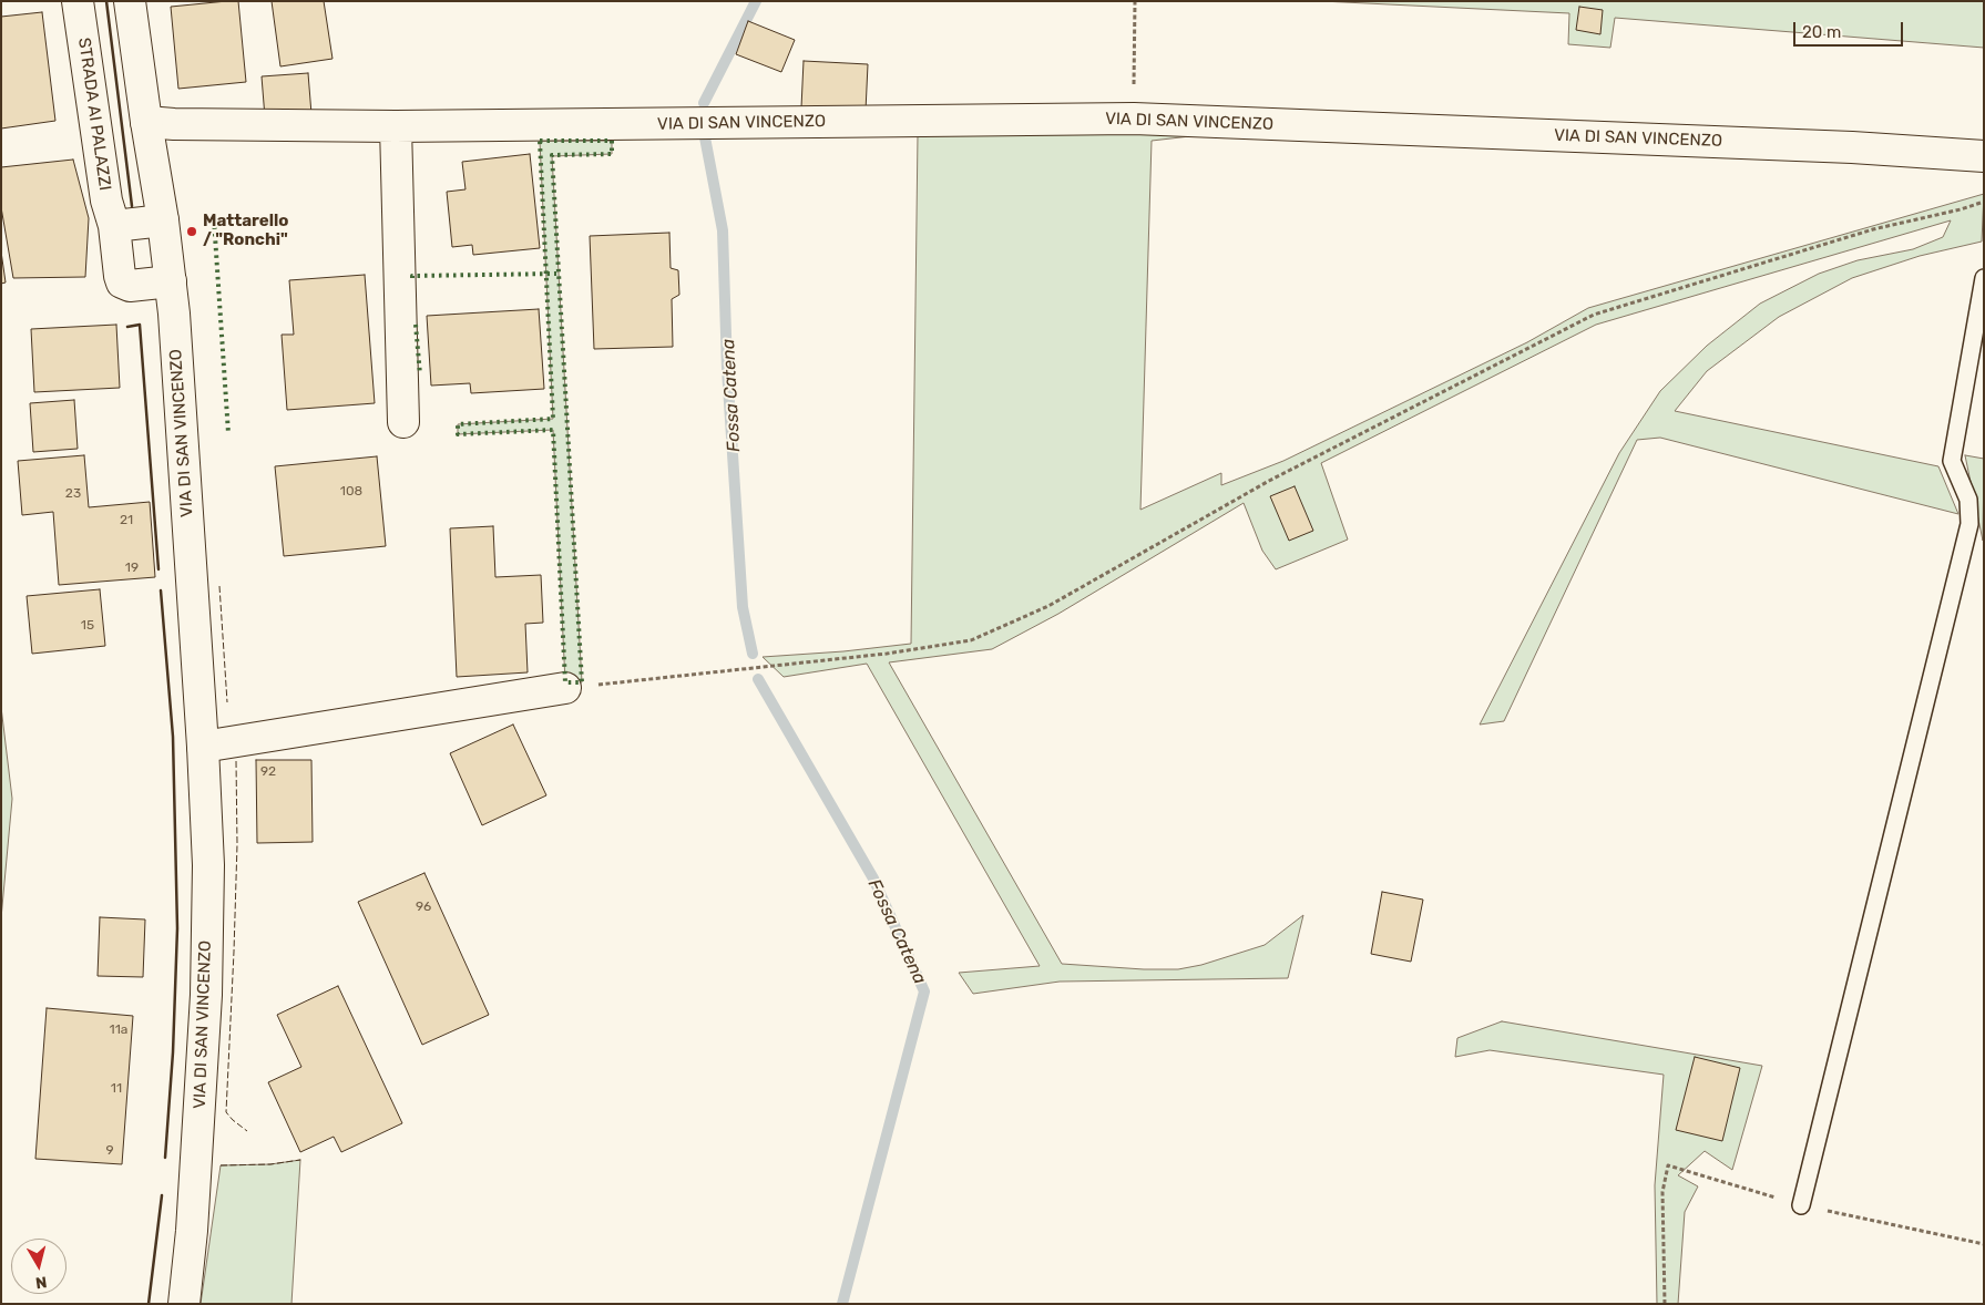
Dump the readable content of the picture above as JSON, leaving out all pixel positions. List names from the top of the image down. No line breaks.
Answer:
{"streets":{"street":["STRADA AI PALAZZI","VIA DI SAN VINCENZO"]},"crossings":[["STRADA AI PALAZZI","VIA DI SAN VINCENZO"]],"water":["Fossa Catena"],"places":["Mattarello / \"Ronchi\""],"house_numbers":["108","23","21","19","15","92","96","11a","11","9"],"scale_bar":"20 m","north":"bottom"}
